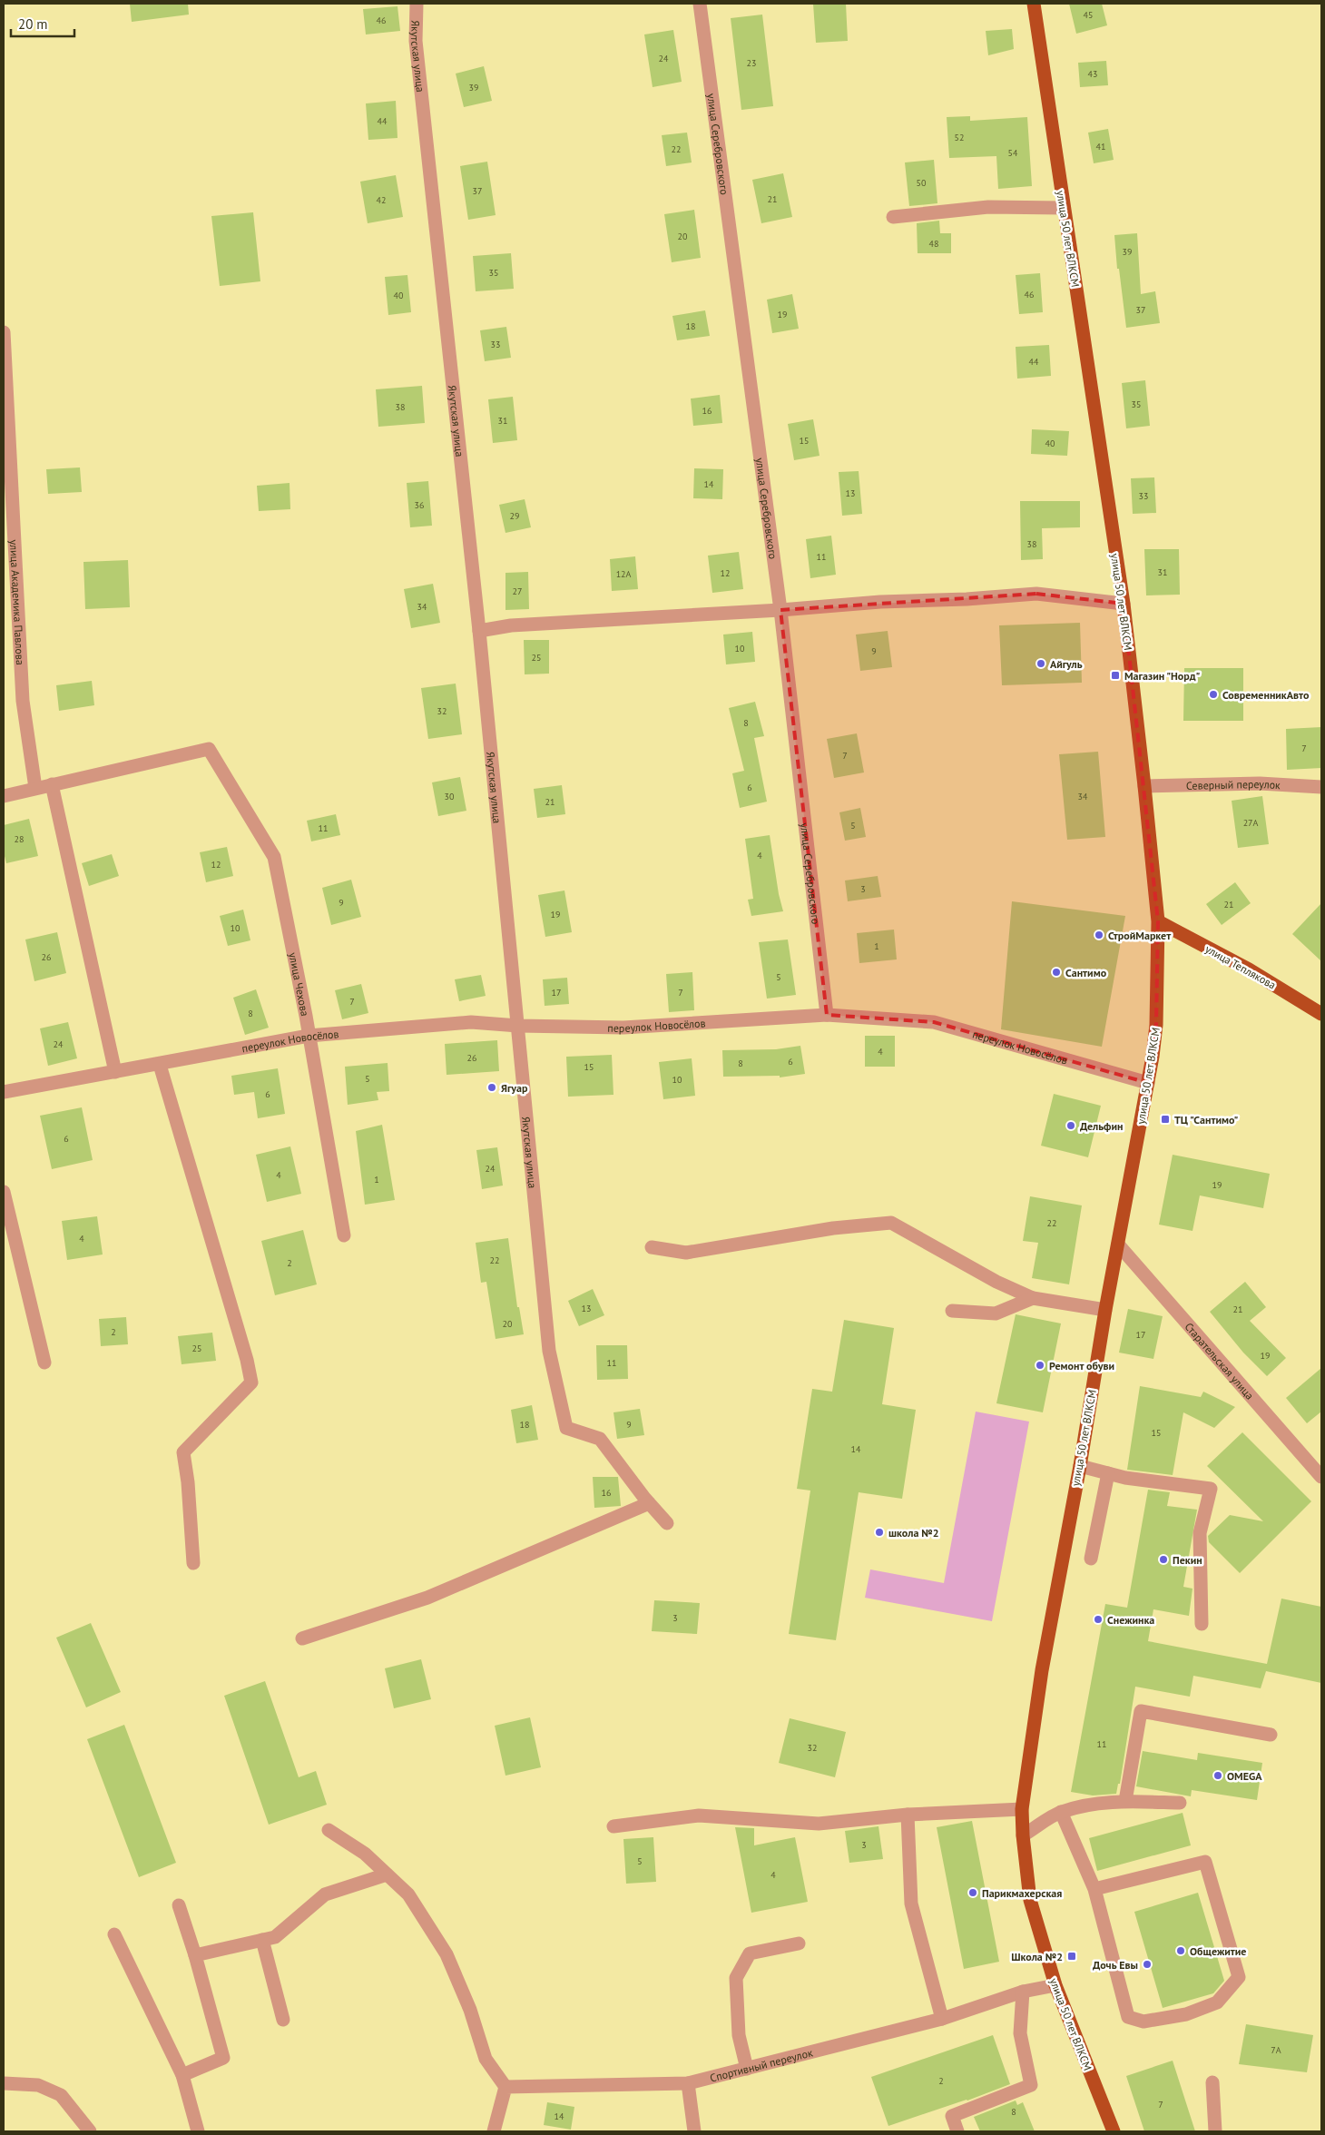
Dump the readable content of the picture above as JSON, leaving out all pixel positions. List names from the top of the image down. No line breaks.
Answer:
{"streets":{"main road":["улица 50 лет ВЛКСМ","улица Теплякова"],"street":["Якутская улица","улица Серебровского","улица Академика Павлова","Северный переулок","улица Чехова","переулок Новосёлов","Старательская улица","Спортивный переулок"]},"crossings":[["Якутская улица","переулок Новосёлов"],["улица Серебровского","переулок Новосёлов"],["улица 50 лет ВЛКСМ","Северный переулок"],["улица 50 лет ВЛКСМ","улица Теплякова"],["улица 50 лет ВЛКСМ","переулок Новосёлов"],["улица 50 лет ВЛКСМ","Старательская улица"],["улица 50 лет ВЛКСМ","Спортивный переулок"],["улица Чехова","переулок Новосёлов"]],"places":{"other":["Айгуль","СовременникАвто","СтройМаркет","Сантимо","Ягуар","Дельфин","Ремонт обуви","школа №2","Пекин","Снежинка","OMEGA","Парикмахерская","Общежитие","Дочь Евы"],"transit":["Магазин \"Норд\"","ТЦ \"Сантимо\"","Школа №2"]},"house_numbers":["45","46","24","23","43","39","44","52","41","22","54","50","37","21","42","20","48","39","35","46","40","37","19","18","33","44","35","38","16","31","15","40","14","13","33","36","29","38","11","31","12","12А","27","34","10","9","25","32","8","7","7","6","30","34","21","27А","5","11","28","4","12","3","9","21","19","10","1","26","5","17","7","7","8","24","4","26","6","8","15","5","10","6","6","24","4","1","19","22","4","22","2","13","21","20","2","17","25","19","11","18","9","15","14","16","3","11","32","3","5","4","7А","2","7","8","14"],"scale_bar":"20 m"}
